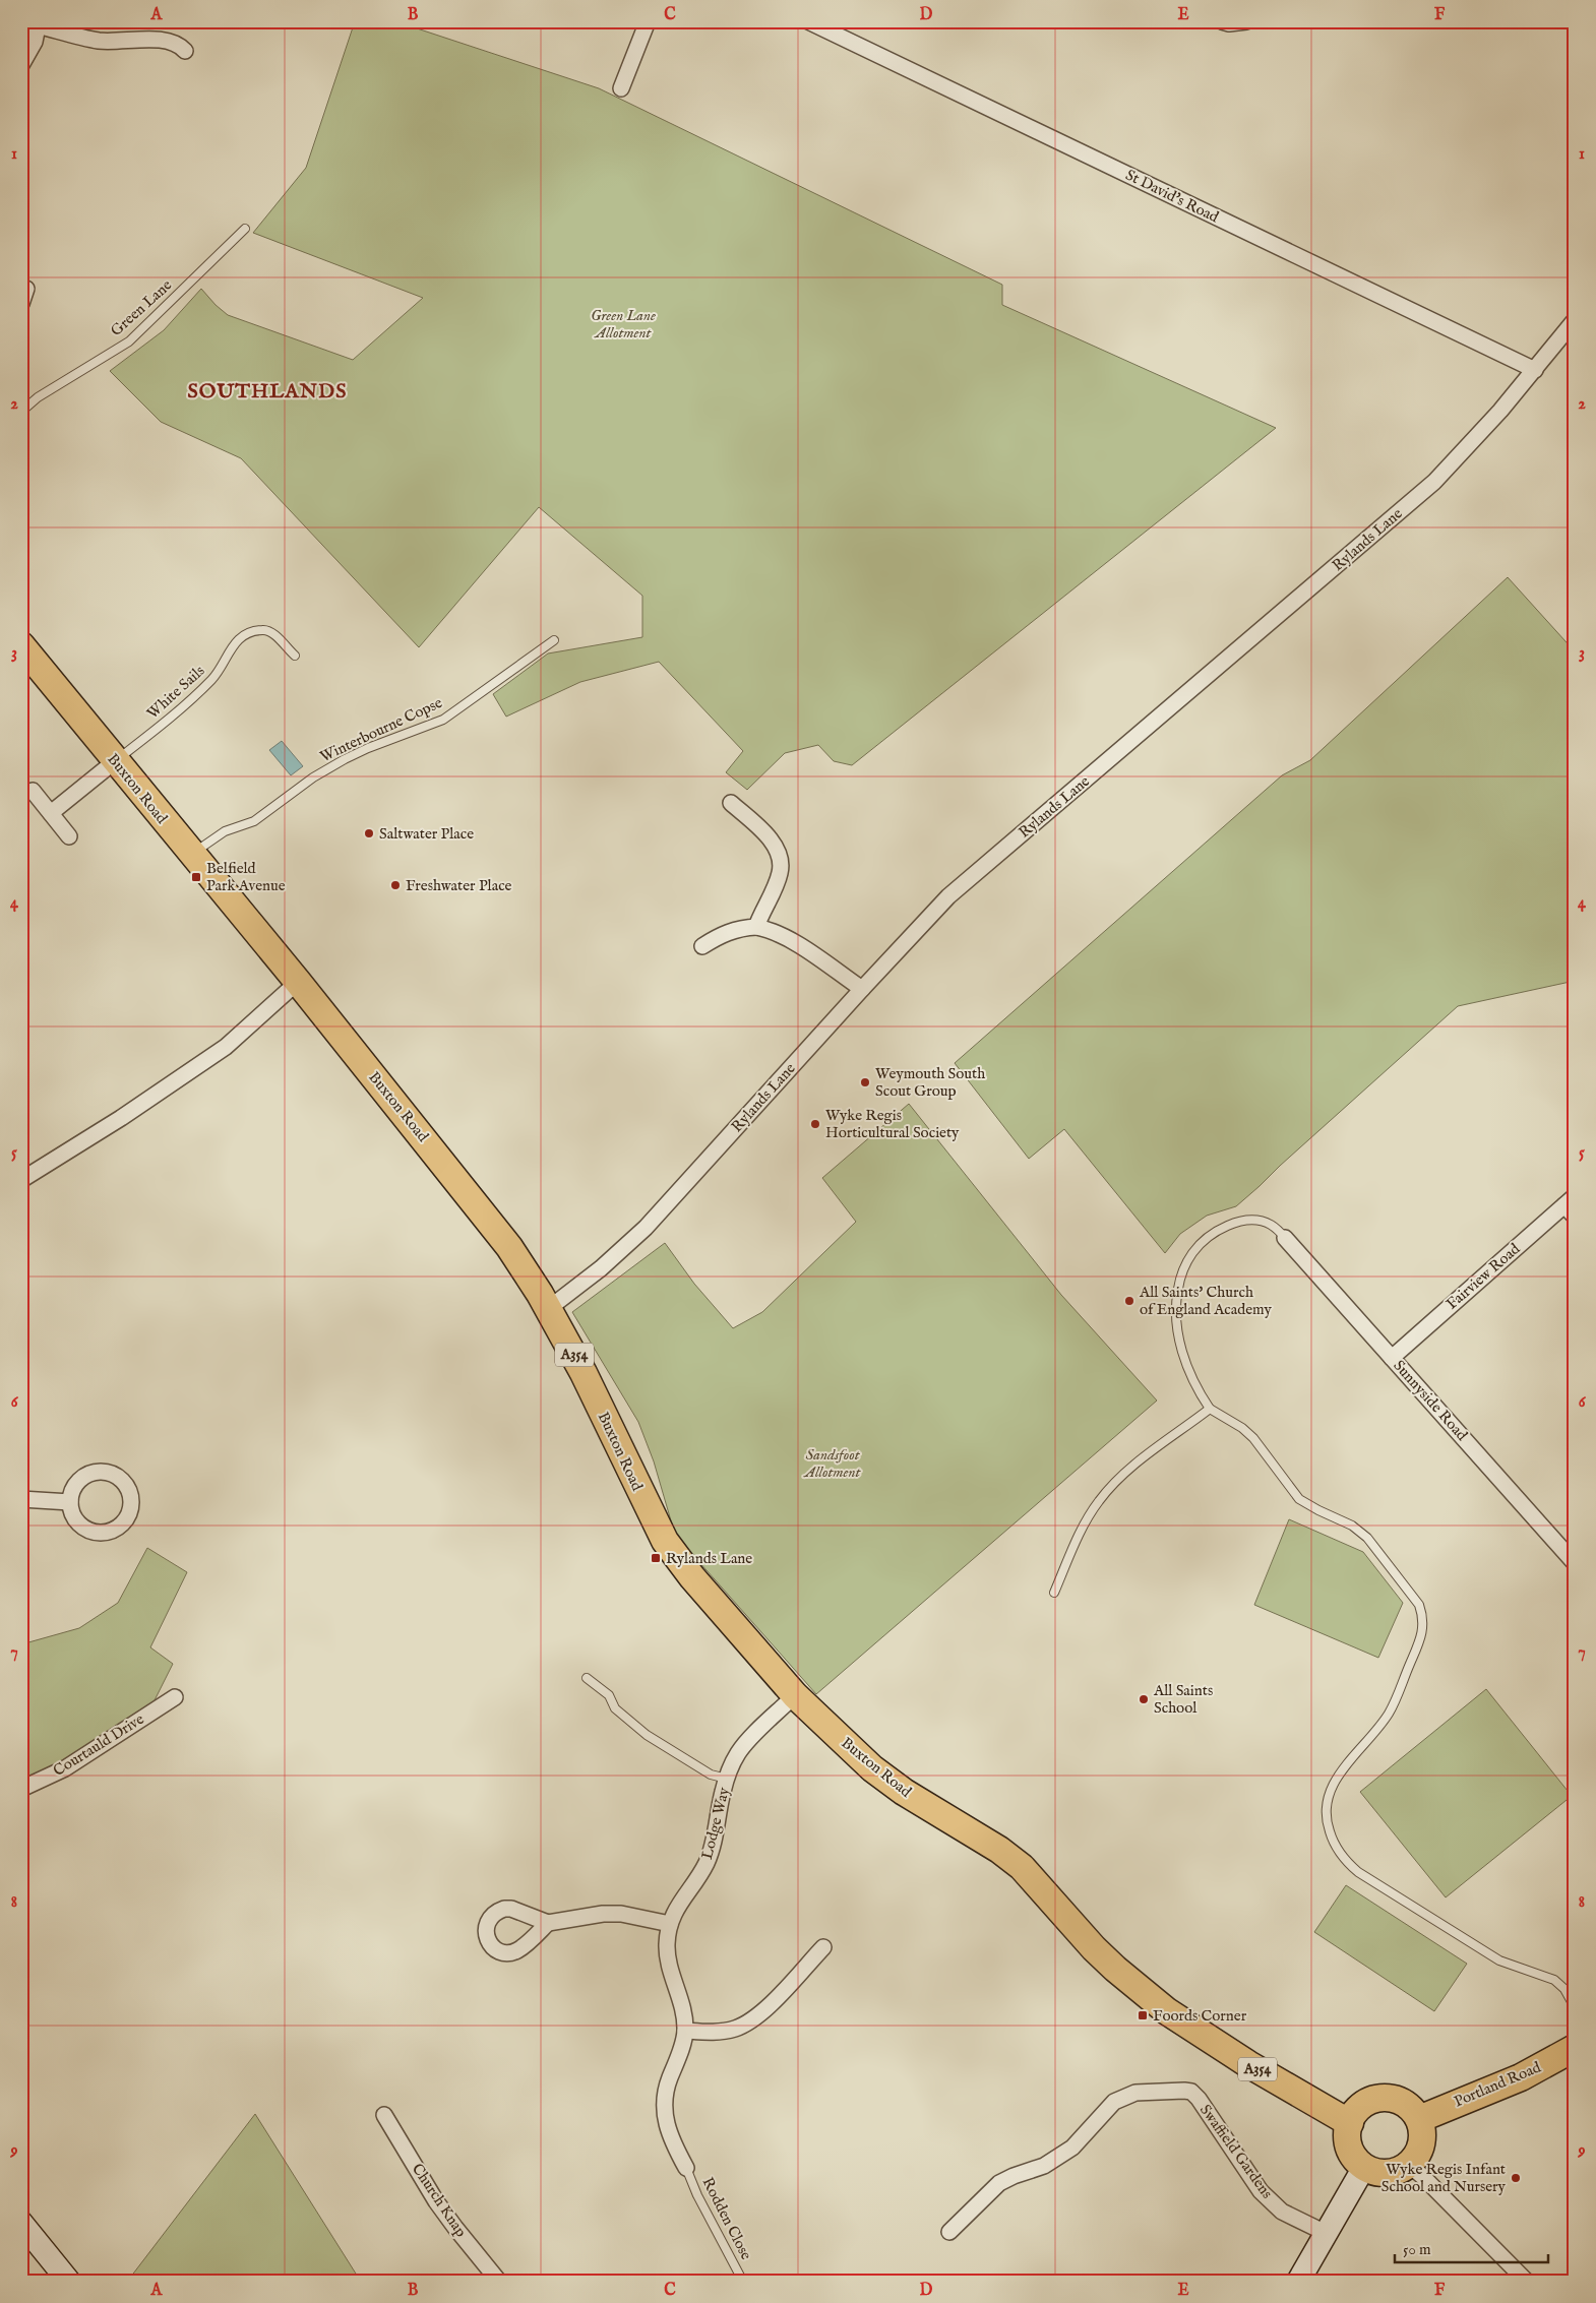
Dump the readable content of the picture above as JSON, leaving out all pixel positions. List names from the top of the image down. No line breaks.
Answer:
{"streets":{"highway":["Buxton Road","A354","Portland Road"],"street":["St David's Road","Rylands Lane","Fairview Road","Sunnyside Road","Courtauld Drive","Lodge Way","Swaffield Gardens","Church Knap"],"lane":["Green Lane","White Sails","Winterbourne Copse","Rodden Close"]},"crossings":[["St David's Road","Rylands Lane"],["Rylands Lane","Buxton Road"],["White Sails","Buxton Road"],["Winterbourne Copse","Buxton Road"],["Buxton Road","Lodge Way"],["Buxton Road","Portland Road"],["Fairview Road","Sunnyside Road"],["Lodge Way","Rodden Close"]],"districts":["SOUTHLANDS"],"parks":["Green Lane Allotment","Sandsfoot Allotment"],"places":{"other":["Saltwater Place","Freshwater Place","Weymouth South Scout Group","Wyke Regis Horticultural Society","All Saints' Church of England Academy","All Saints School","Wyke Regis Infant School and Nursery"],"transit":["Belfield Park Avenue","Rylands Lane","Foords Corner"]},"scale_bar":"50 m","grid":{"columns":["A","B","C","D","E","F"],"rows":["1","2","3","4","5","6","7","8","9"]}}
